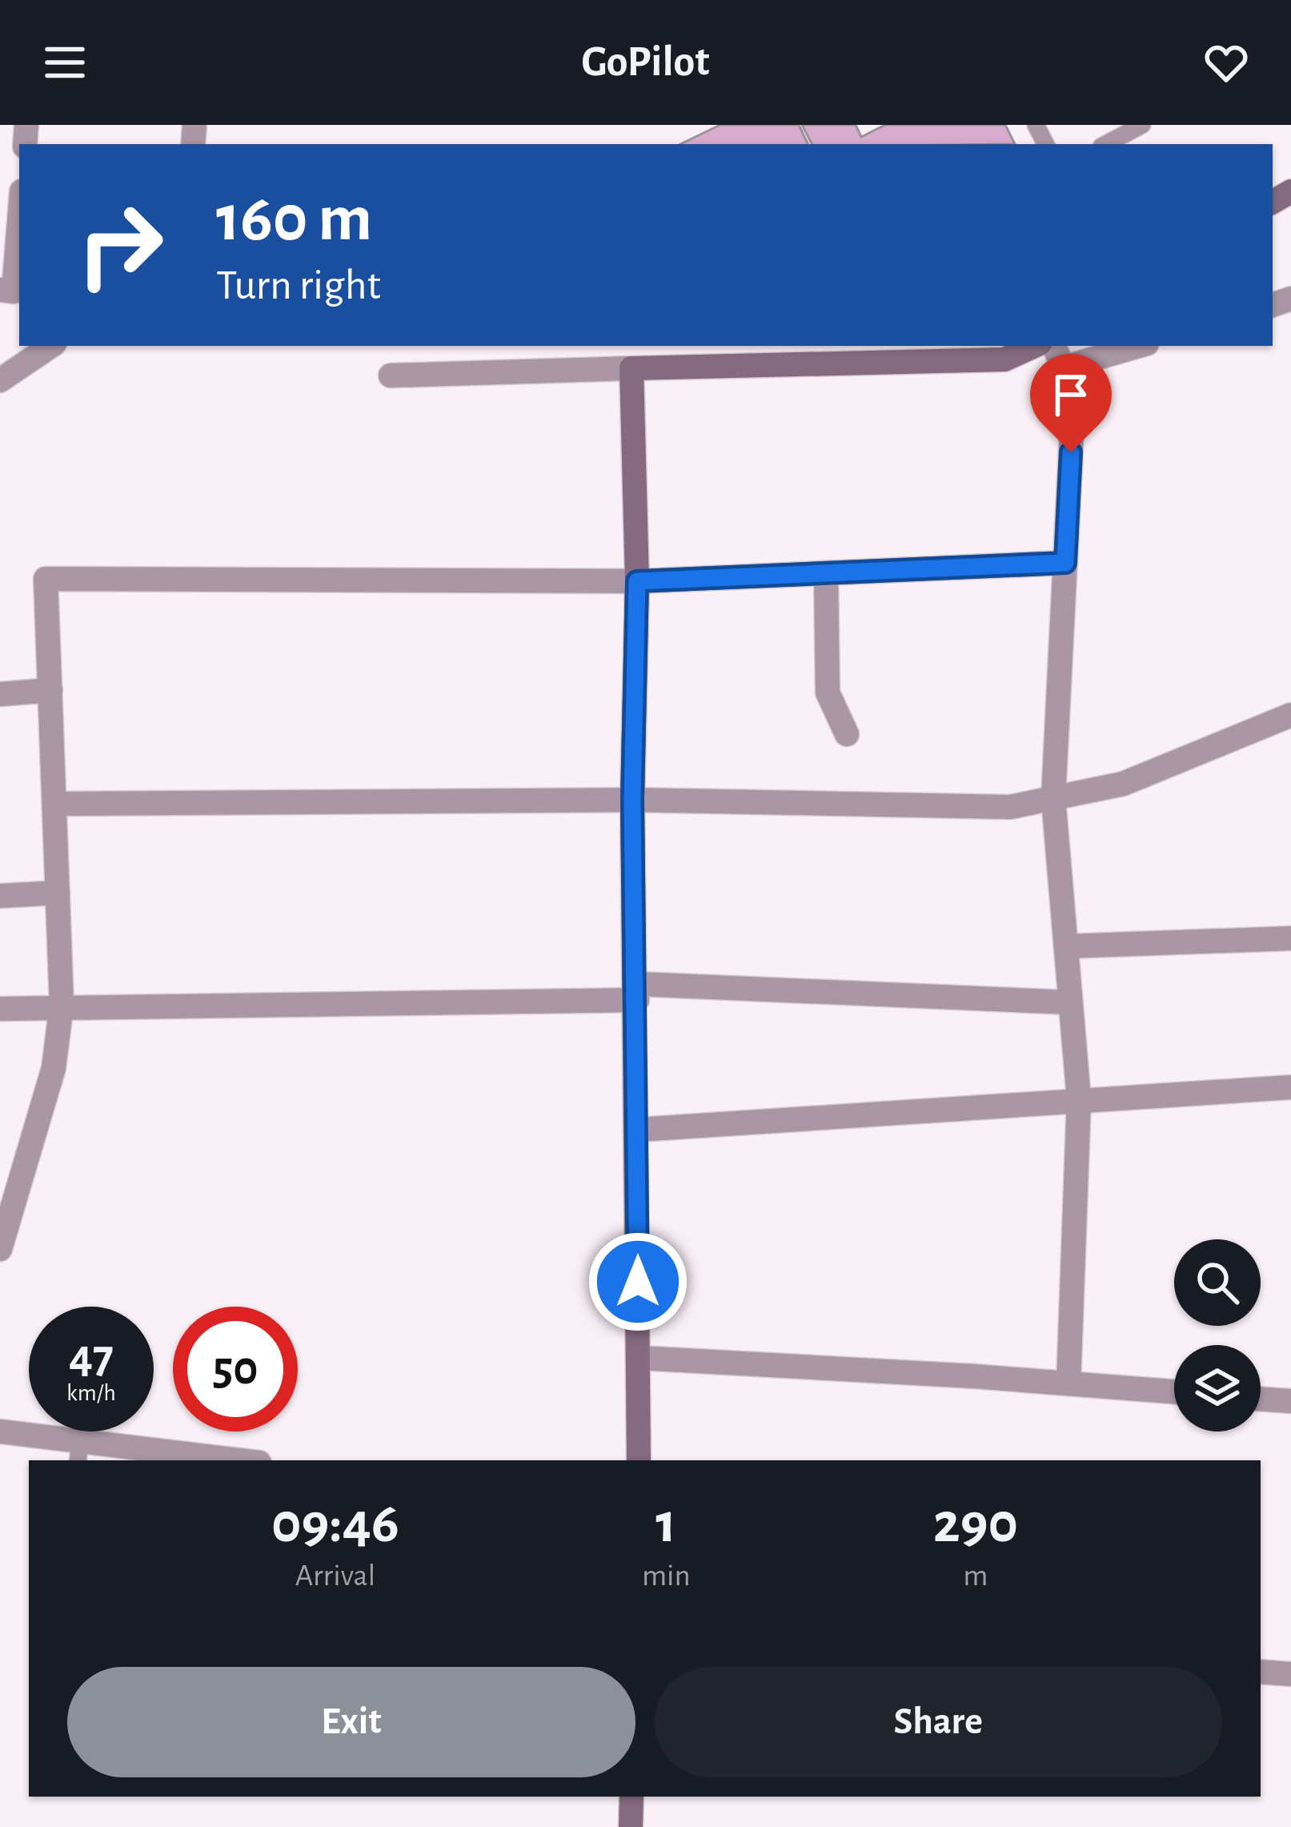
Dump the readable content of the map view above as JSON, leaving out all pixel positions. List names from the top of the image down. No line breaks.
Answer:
{"page":{"header":"GoPilot","turn":["160 m","Turn right"],"speed":"47 km/h","limit":"50","eta":["09:46","Arrival","1","min","290","m"],"buttons":["Exit","Share"]}}
